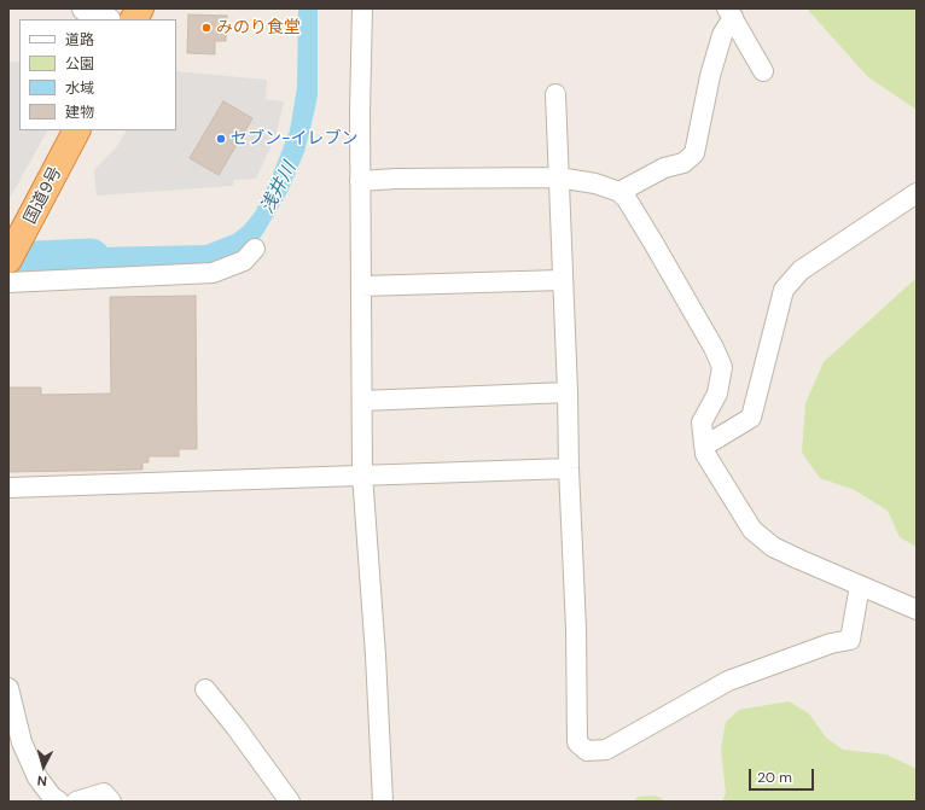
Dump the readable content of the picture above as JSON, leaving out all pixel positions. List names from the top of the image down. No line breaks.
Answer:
{"streets":{"highway":["国道9号"]},"water":["浅井川"],"places":["みのり食堂","セブン-イレブン"],"legend":["道路","公園","水域","建物"],"scale_bar":"20 m","north":"bottom"}
